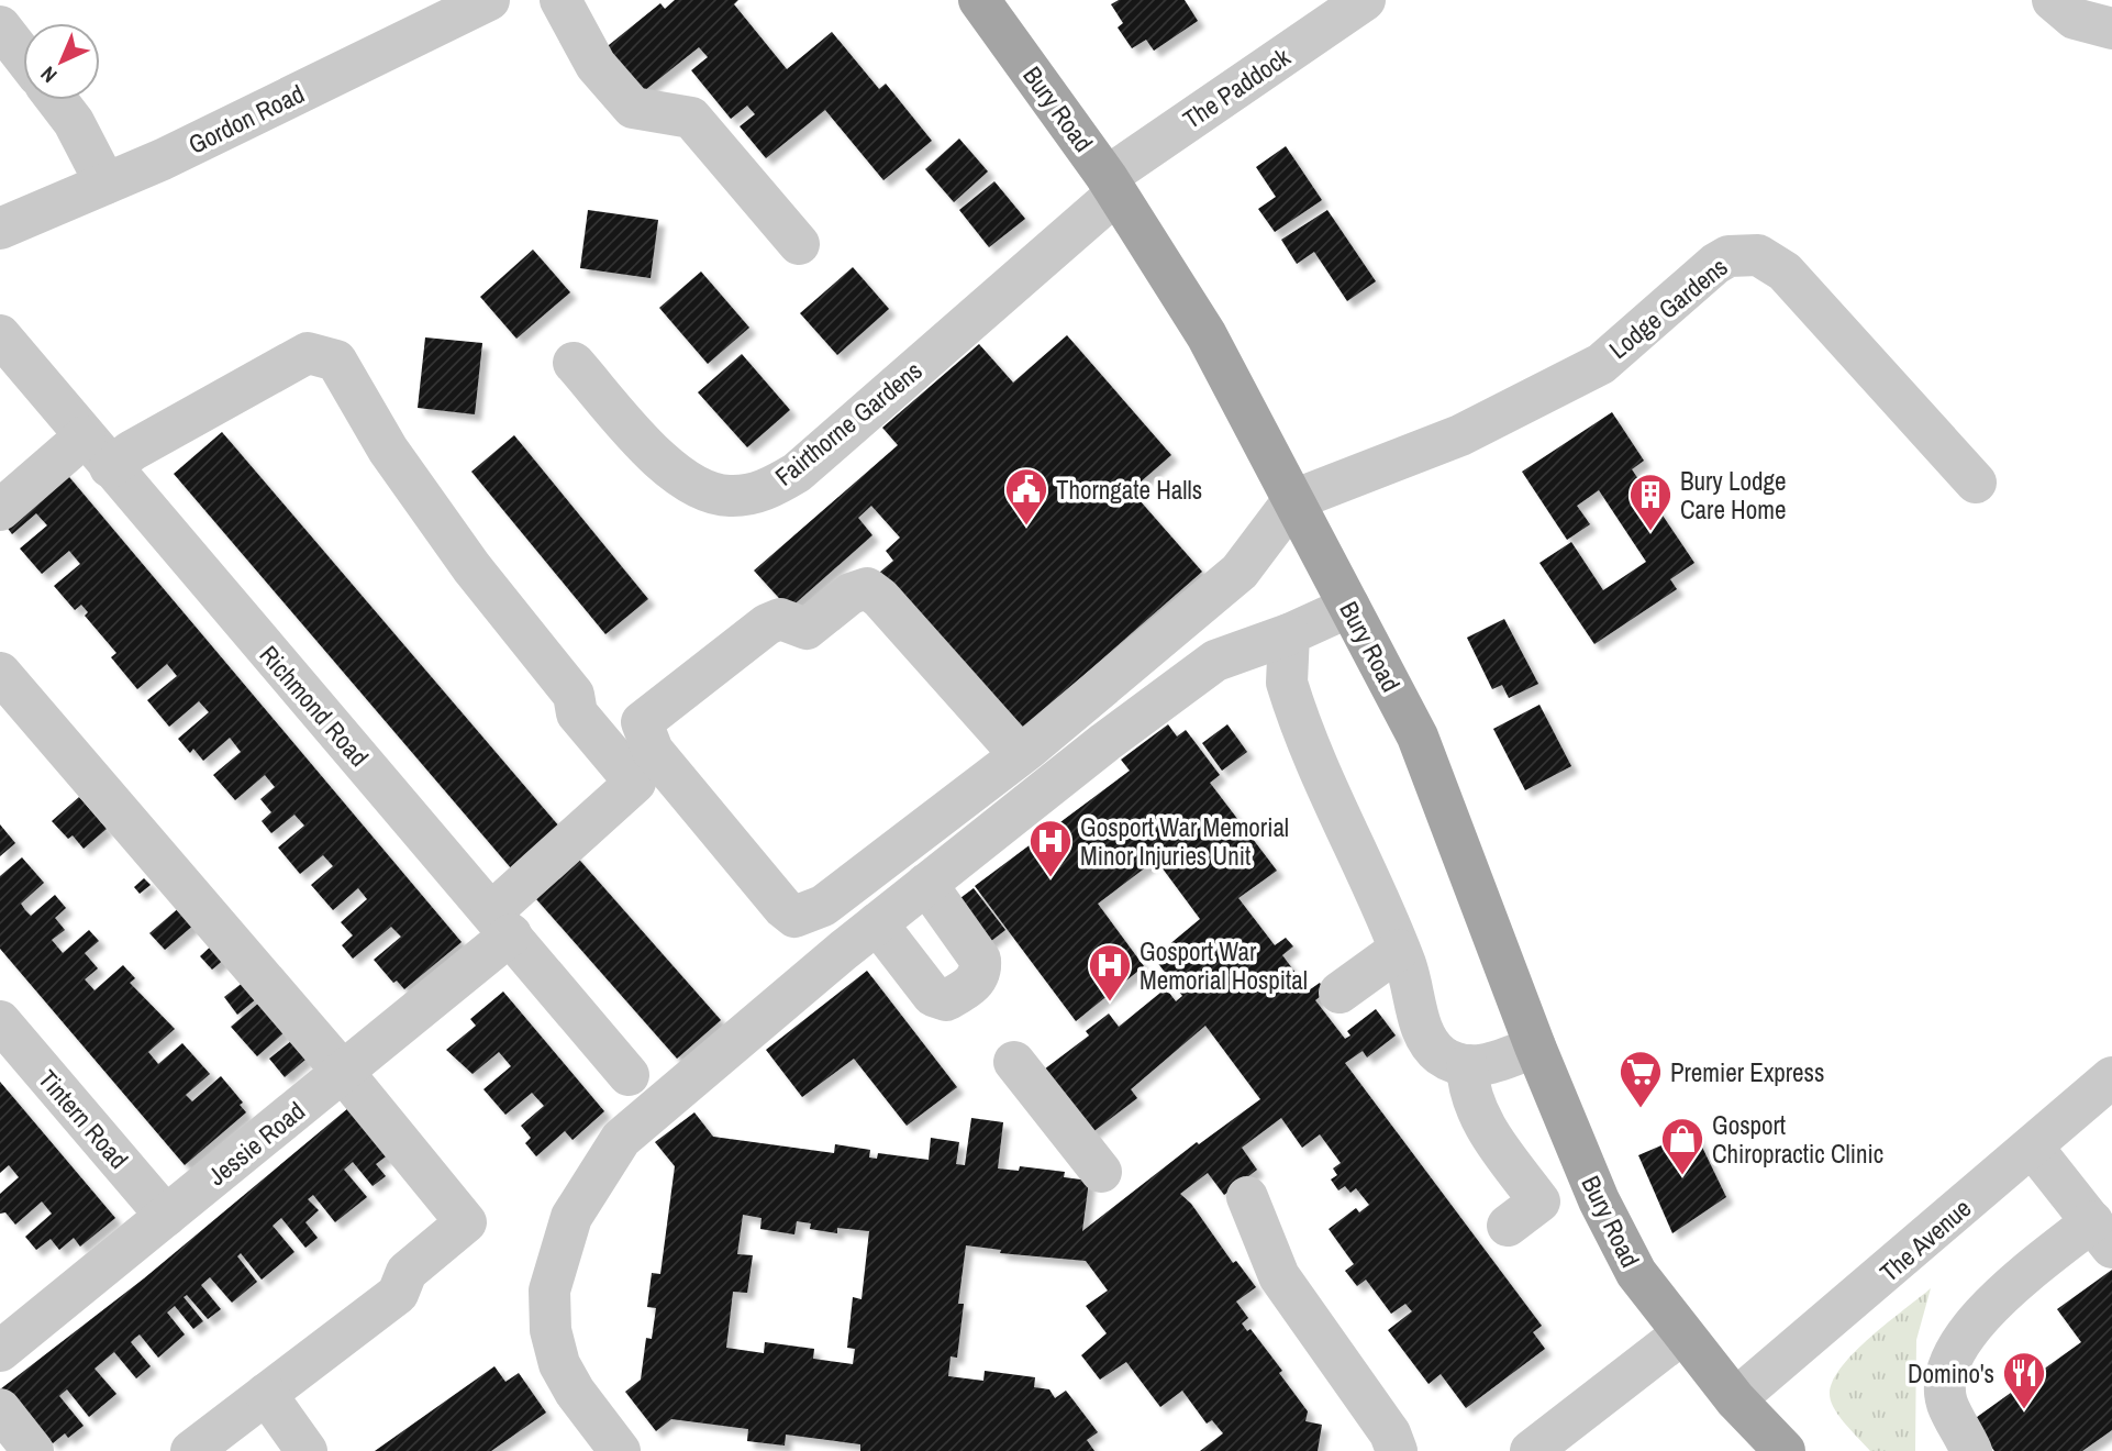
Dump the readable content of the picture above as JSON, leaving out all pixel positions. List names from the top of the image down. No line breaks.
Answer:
{"streets":{"main road":["Bury Road"],"street":["The Paddock","Gordon Road","Lodge Gardens","Fairthorne Gardens","Richmond Road","Tintern Road","Jessie Road","The Avenue"]},"crossings":[["The Paddock","Bury Road"],["The Paddock","Fairthorne Gardens"],["Bury Road","Lodge Gardens"],["Bury Road","Fairthorne Gardens"],["Bury Road","The Avenue"],["Richmond Road","Jessie Road"],["Tintern Road","Jessie Road"]],"places":{"public building":["Thorngate Halls"],"building":["Bury Lodge Care Home"],"hospital":["Gosport War Memorial Minor Injuries Unit","Gosport War Memorial Hospital"],"supermarket":["Premier Express"],"shop":["Gosport Chiropractic Clinic"],"restaurant":["Domino's"]},"north":"bottom left"}
